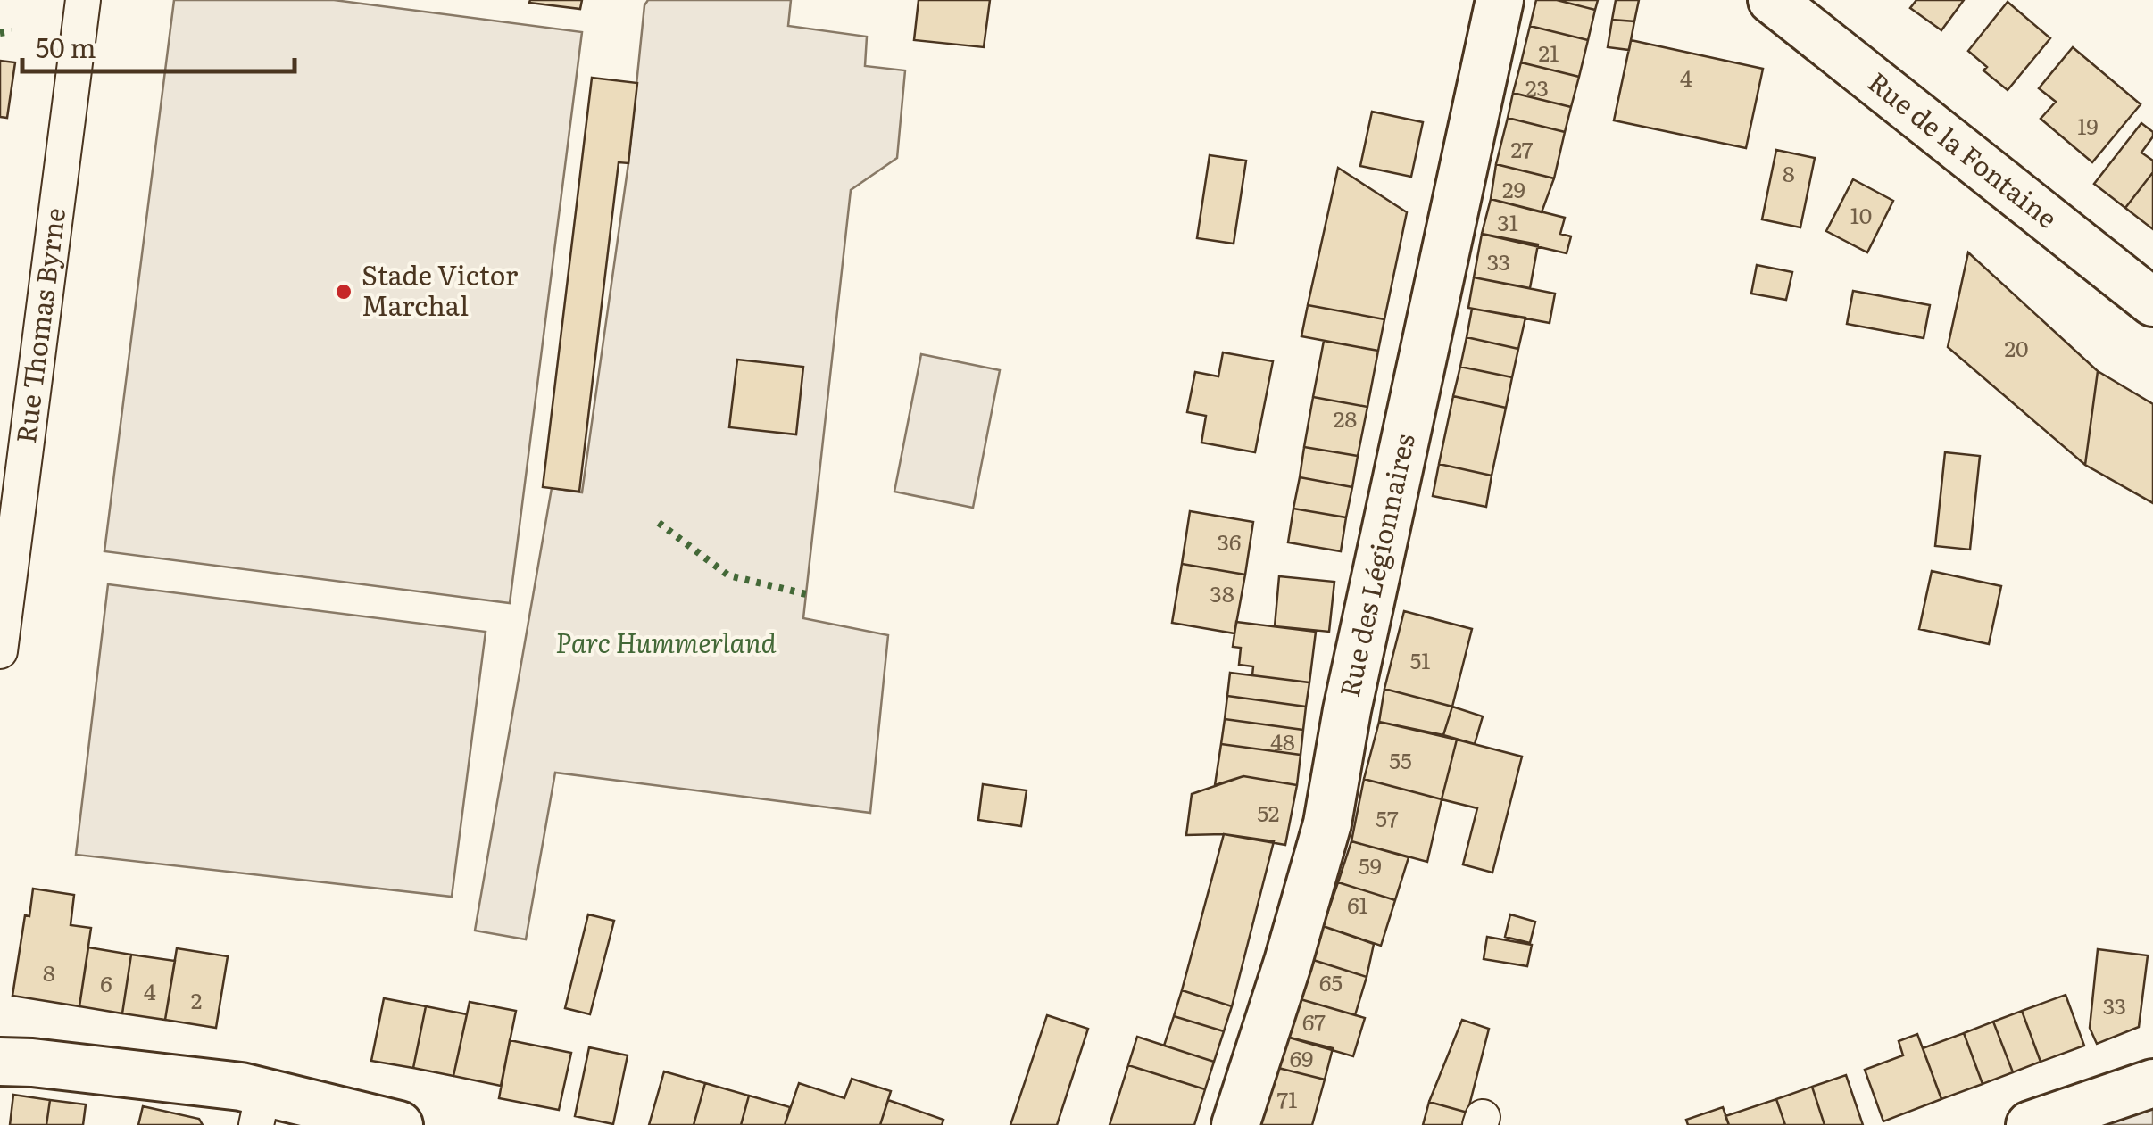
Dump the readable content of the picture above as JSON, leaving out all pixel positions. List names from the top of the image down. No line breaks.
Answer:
{"streets":{"street":["Rue de la Fontaine","Rue Thomas Byrne","Rue des Légionnaires"]},"parks":["Parc Hummerland"],"places":["Stade Victor Marchal"],"house_numbers":["21","4","23","19","27","8","29","10","31","33","20","28","36","38","51","48","55","52","57","59","61","8","65","6","4","2","33","67","69","71"],"scale_bar":"50 m"}
